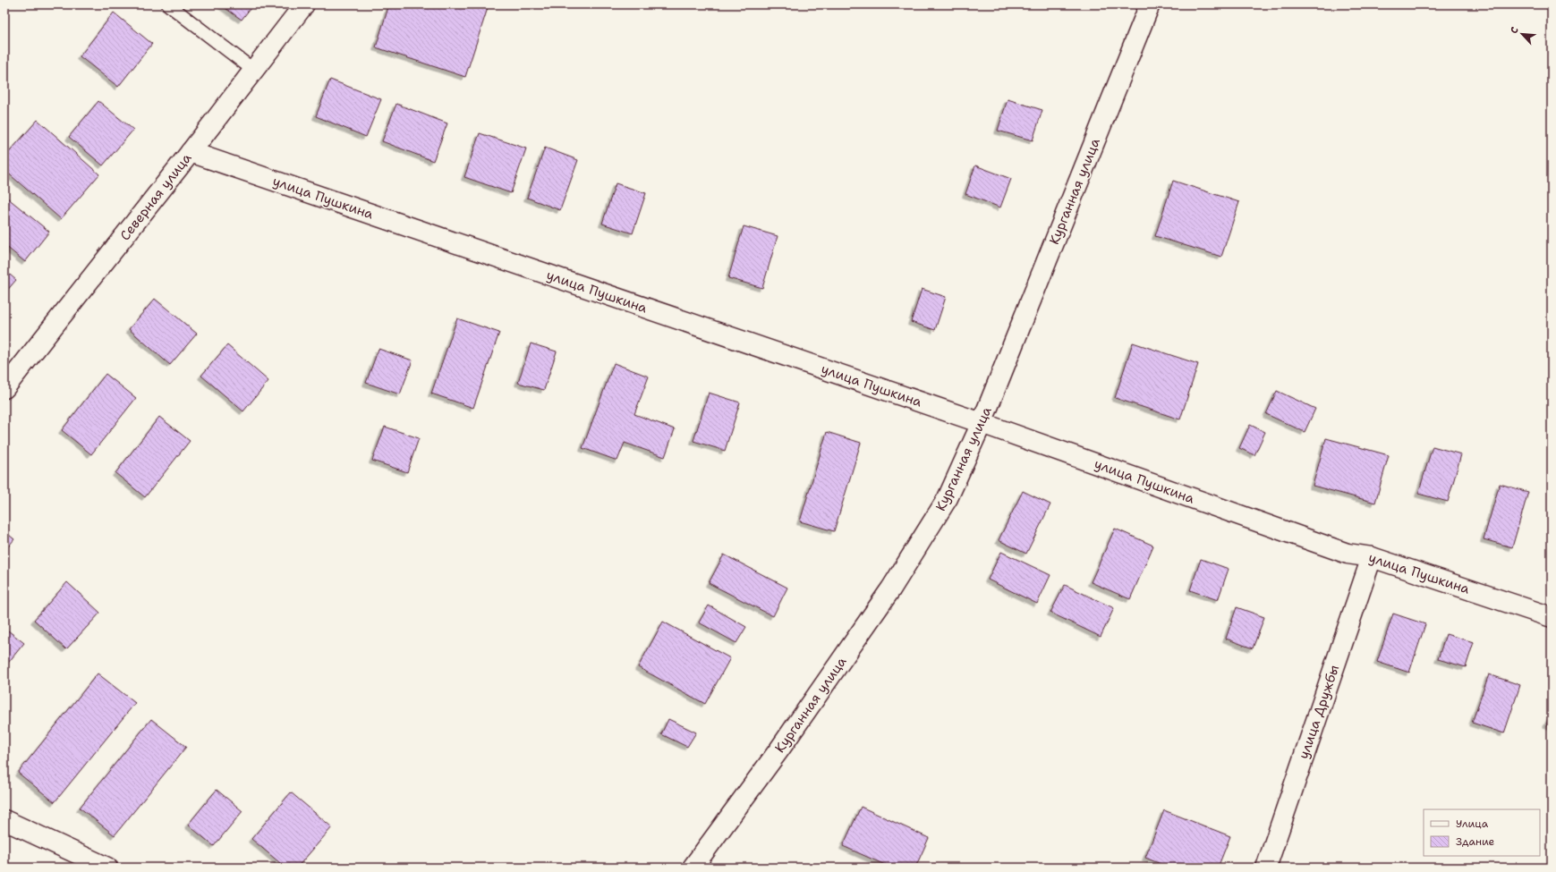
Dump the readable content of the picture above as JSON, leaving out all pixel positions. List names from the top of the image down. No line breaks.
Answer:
{"streets":{"street":["Курганная улица","Северная улица","улица Пушкина","улица Дружбы"]},"crossings":[["Курганная улица","улица Пушкина"],["Северная улица","улица Пушкина"],["улица Пушкина","улица Дружбы"]],"legend":["Улица","Здание"],"north":"top left"}
